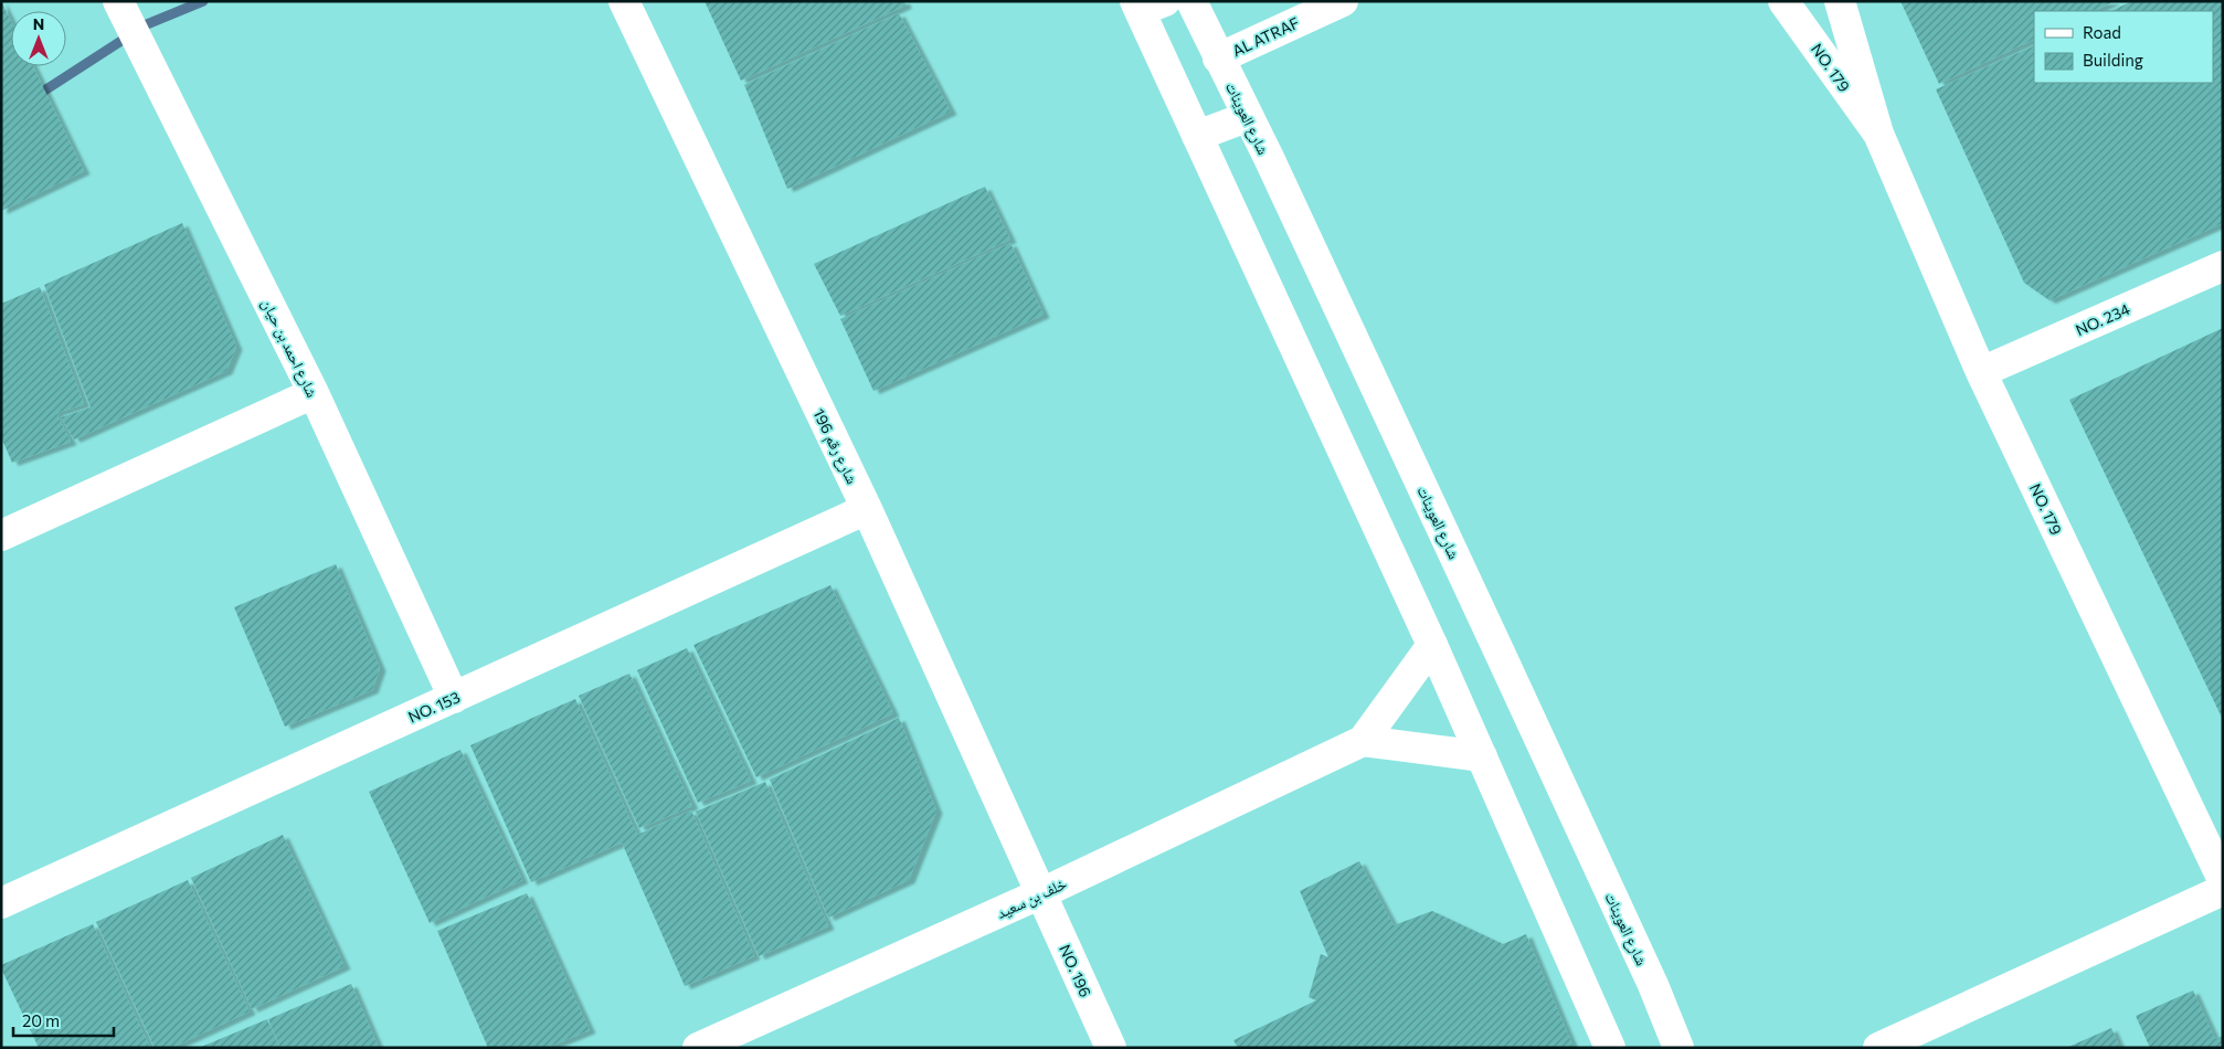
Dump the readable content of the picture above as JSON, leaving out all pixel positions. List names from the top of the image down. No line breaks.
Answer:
{"streets":{"street":["AL ATRAF","NO. 179","شارع العوينات","NO. 234","شارع احمد بن حيان","شارع رقم 196","NO. 153","خلف بن سعيد","NO. 196"]},"crossings":[["AL ATRAF","شارع العوينات"],["NO. 179","NO. 234"],["شارع احمد بن حيان","NO. 153"],["شارع رقم 196","NO. 153"],["شارع رقم 196","خلف بن سعيد"],["شارع رقم 196","NO. 196"],["خلف بن سعيد","NO. 196"]],"legend":["Road","Building"],"scale_bar":"20 m","north":"top"}
